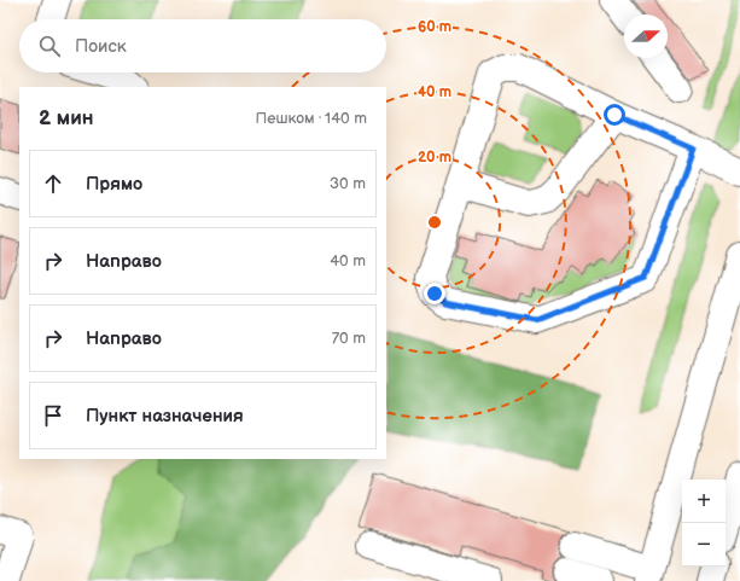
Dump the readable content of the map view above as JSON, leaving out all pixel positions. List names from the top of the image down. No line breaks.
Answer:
{"north":"right","page":{"search":"Поиск","heading":["2 мин","Пешком · 140 m"],"list":[["Прямо","30 m"],["Направо","40 m"],["Направо","70 m"],"Пункт назначения"],"map_buttons":["+","−"]},"rings":["60 m","40 m","20 m"]}
